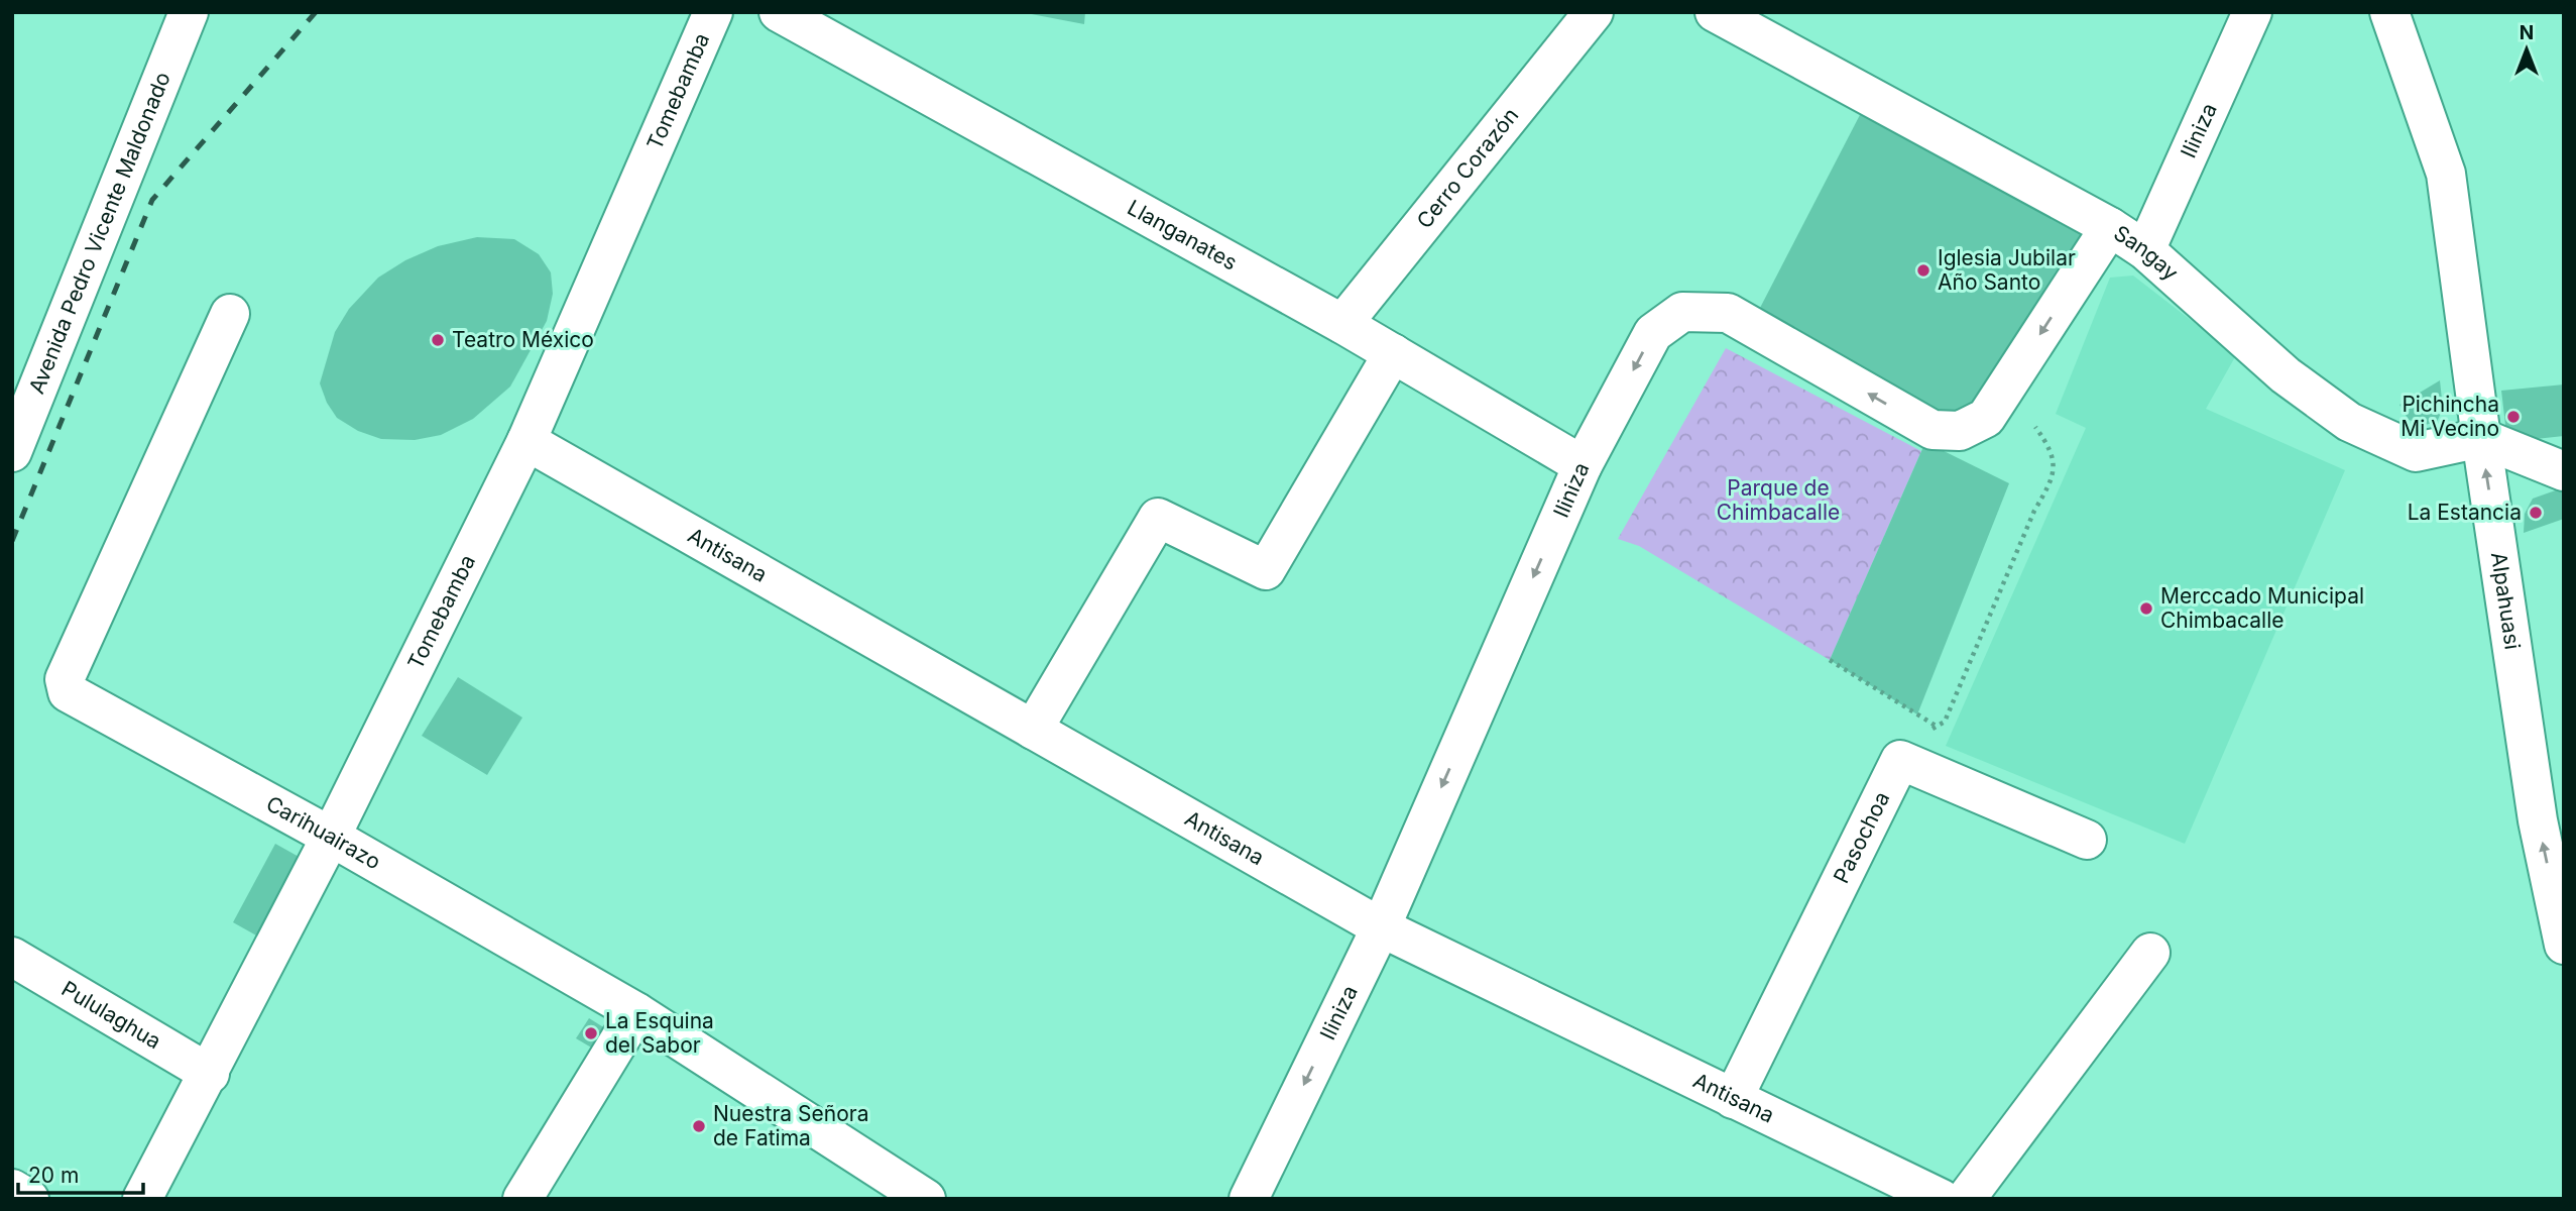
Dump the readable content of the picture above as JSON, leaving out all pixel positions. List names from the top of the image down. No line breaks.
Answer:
{"streets":{"street":["Tomebamba","Iliniza","Cerro Corazón","Avenida Pedro Vicente Maldonado","Llanganates","Sangay","Antisana","Alpahuasi","Carihuairazo","Pasochoa","Pululaghua"]},"crossings":[["Tomebamba","Antisana"],["Tomebamba","Carihuairazo"],["Tomebamba","Pululaghua"],["Iliniza","Llanganates"],["Iliniza","Sangay"],["Iliniza","Antisana"],["Cerro Corazón","Llanganates"],["Sangay","Alpahuasi"],["Antisana","Pasochoa"]],"one_way":["Iliniza","Alpahuasi"],"parks":["Parque de Chimbacalle"],"places":["Iglesia Jubilar Año Santo","Teatro México","Pichincha Mi Vecino","La Estancia","Merccado Municipal Chimbacalle","La Esquina del Sabor","Nuestra Señora de Fatima"],"scale_bar":"20 m","north":"top"}
